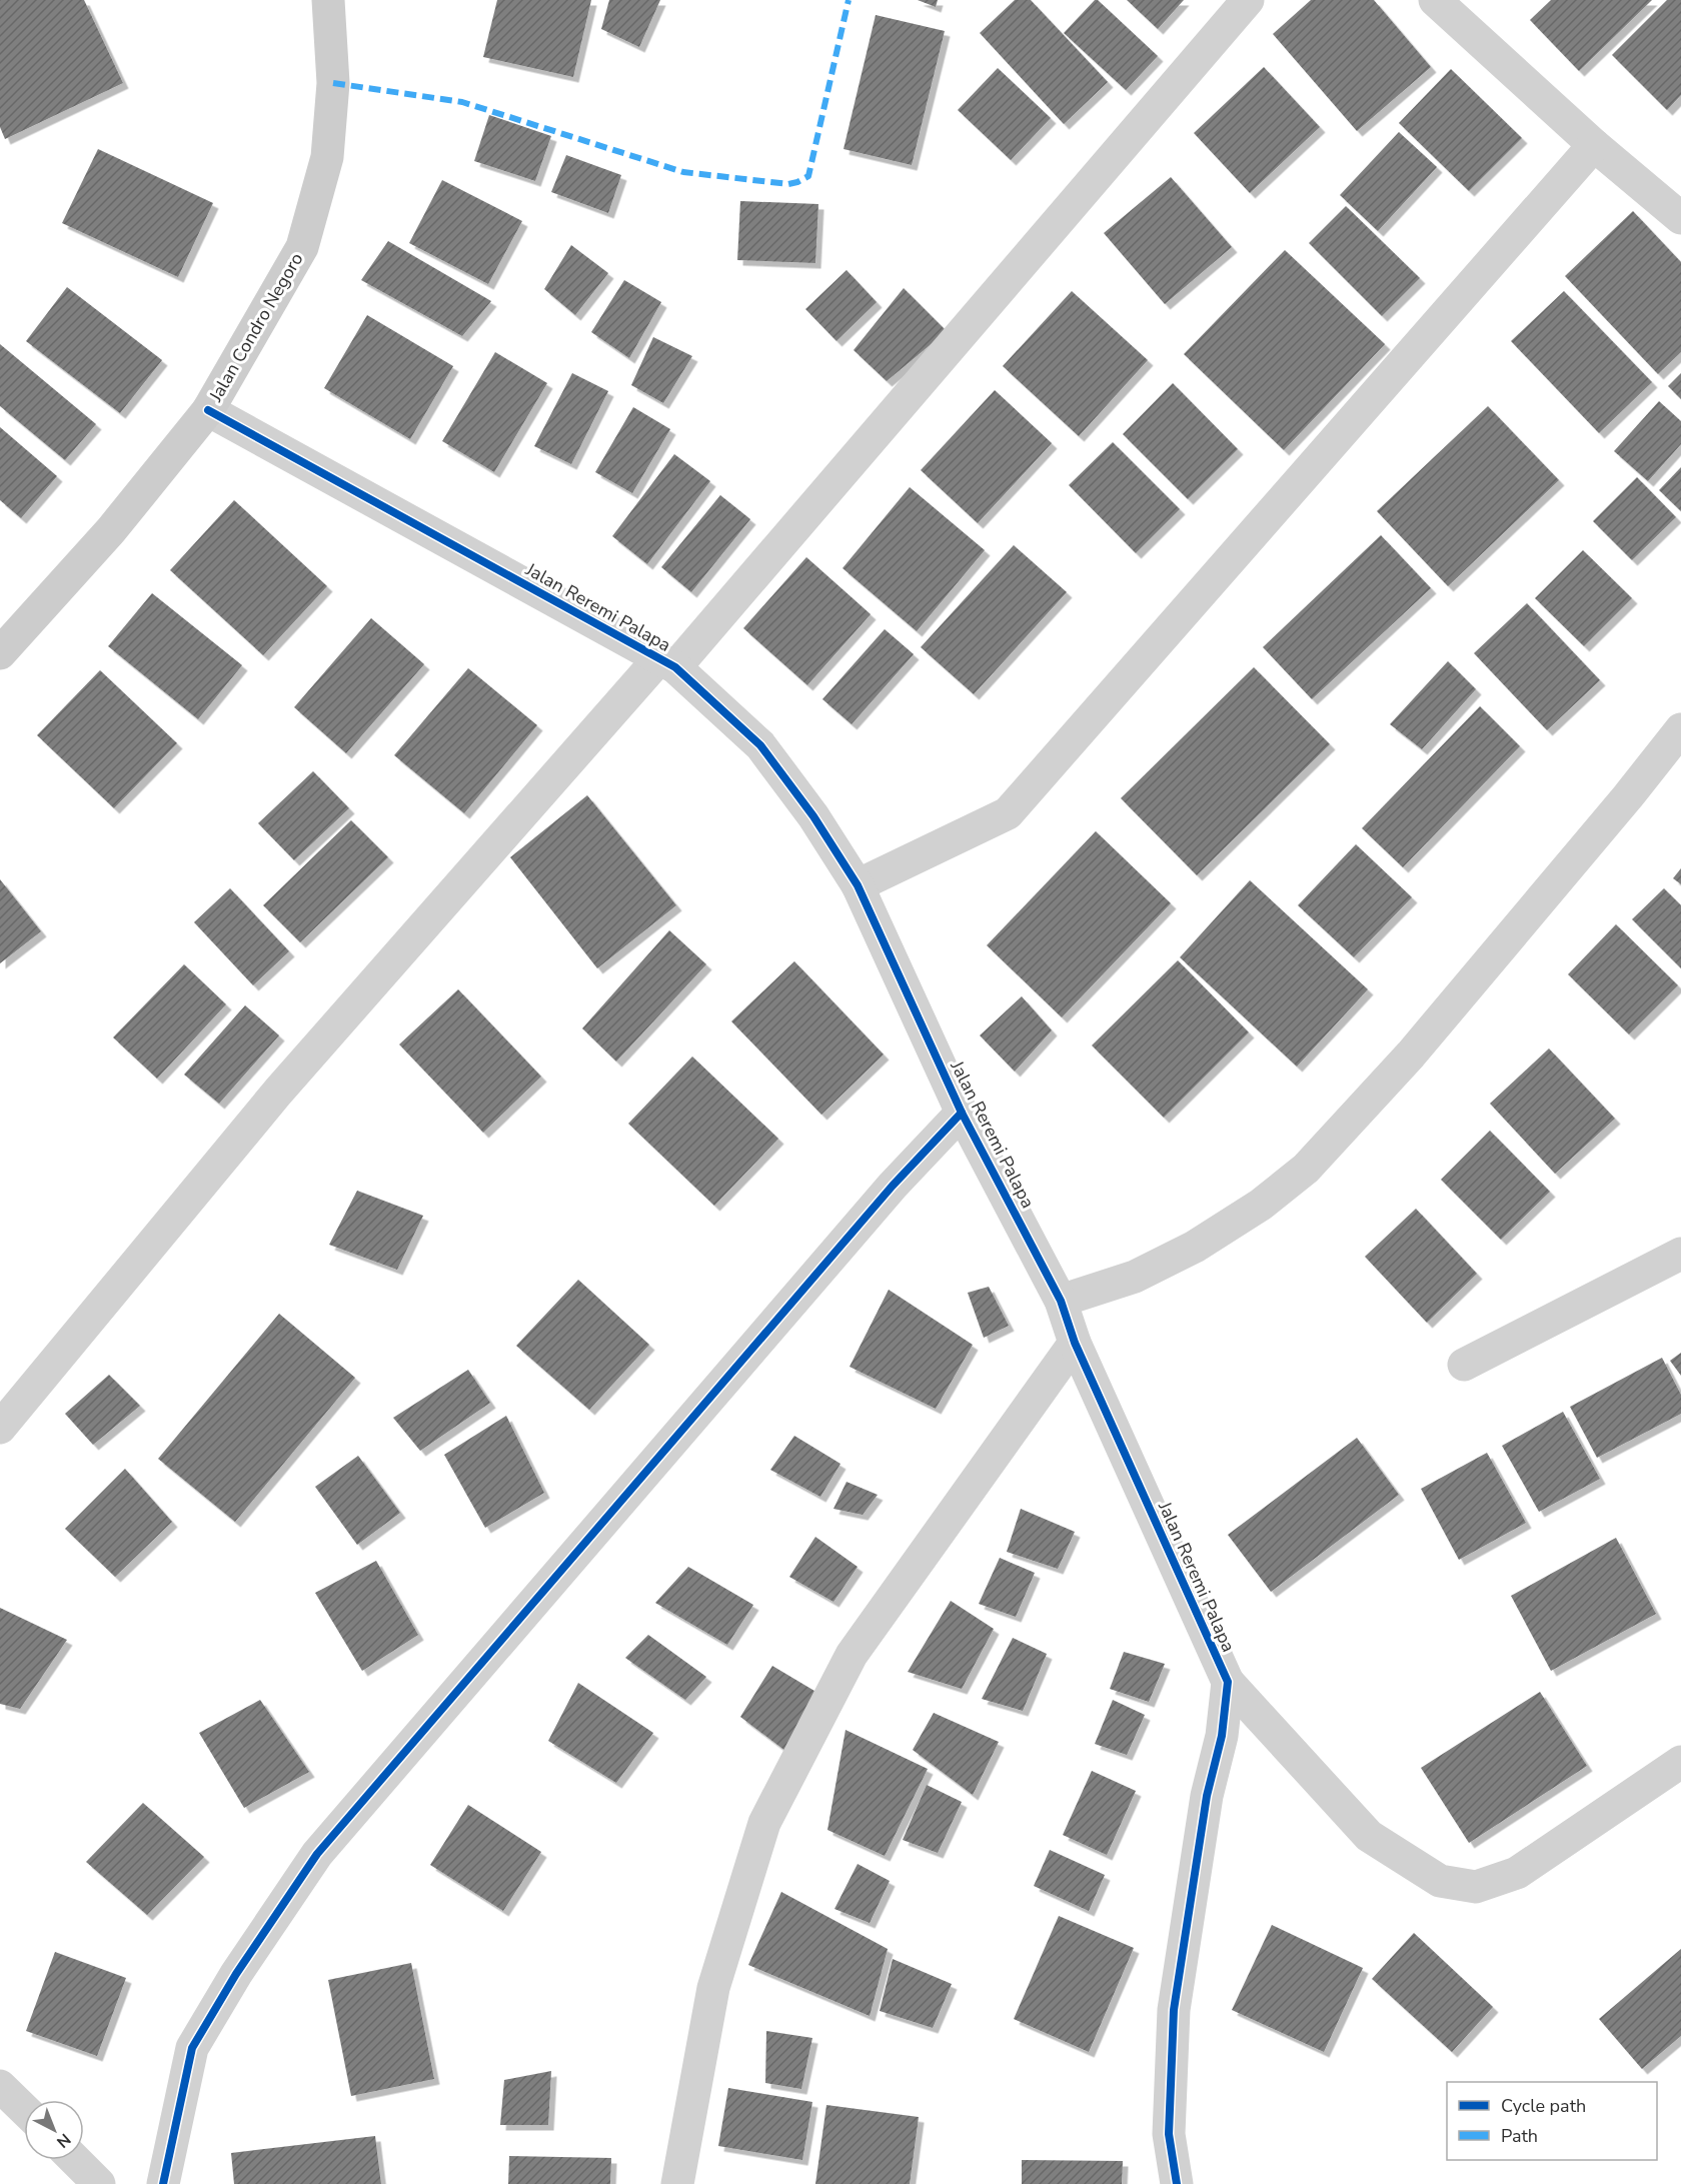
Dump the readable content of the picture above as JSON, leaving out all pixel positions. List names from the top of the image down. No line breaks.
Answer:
{"streets":{"main road":["Jalan Condro Negoro"],"street":["Jalan Reremi Palapa"]},"crossings":[["Jalan Condro Negoro","Jalan Reremi Palapa"]],"legend":["Cycle path","Path"],"north":"bottom right"}
